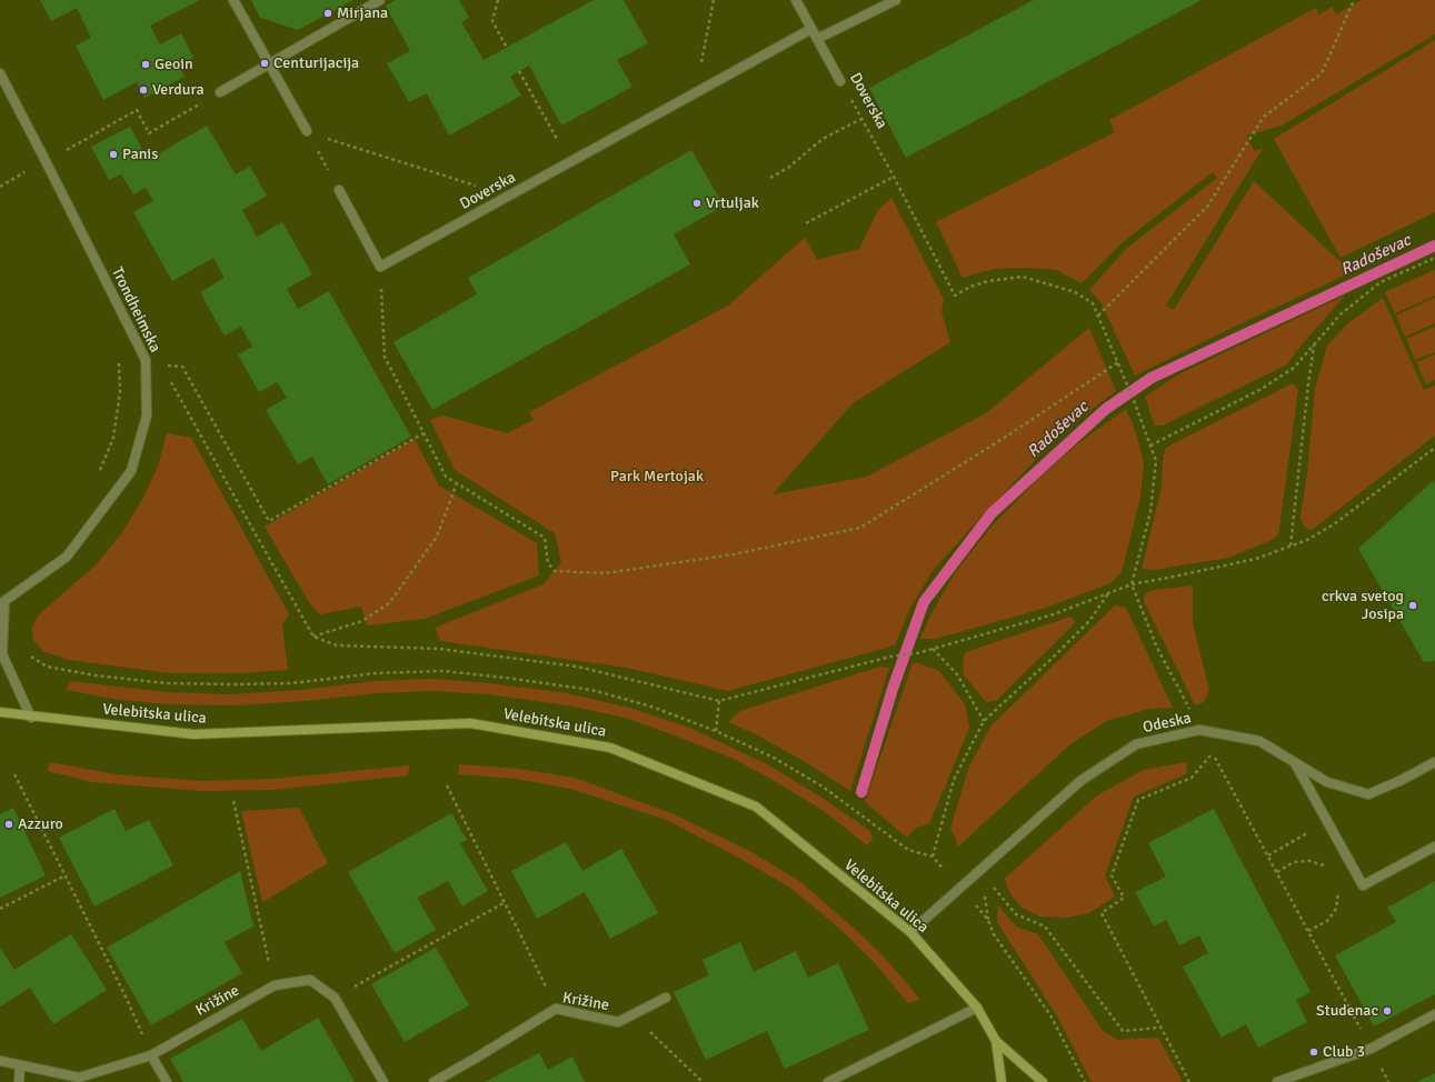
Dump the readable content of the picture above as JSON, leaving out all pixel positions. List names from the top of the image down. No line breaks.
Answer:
{"streets":{"street":["Doverska","Trondheimska","Velebitska ulica","Odeska","Križine"]},"crossings":[["Velebitska ulica","Odeska"]],"water":["Radoševac"],"parks":["Park Mertojak"],"places":["Mirjana","Centurijacija","Geoin","Verdura","Panis","Vrtuljak","crkva svetog Josipa","Azzuro","Studenac","Club 3"]}
